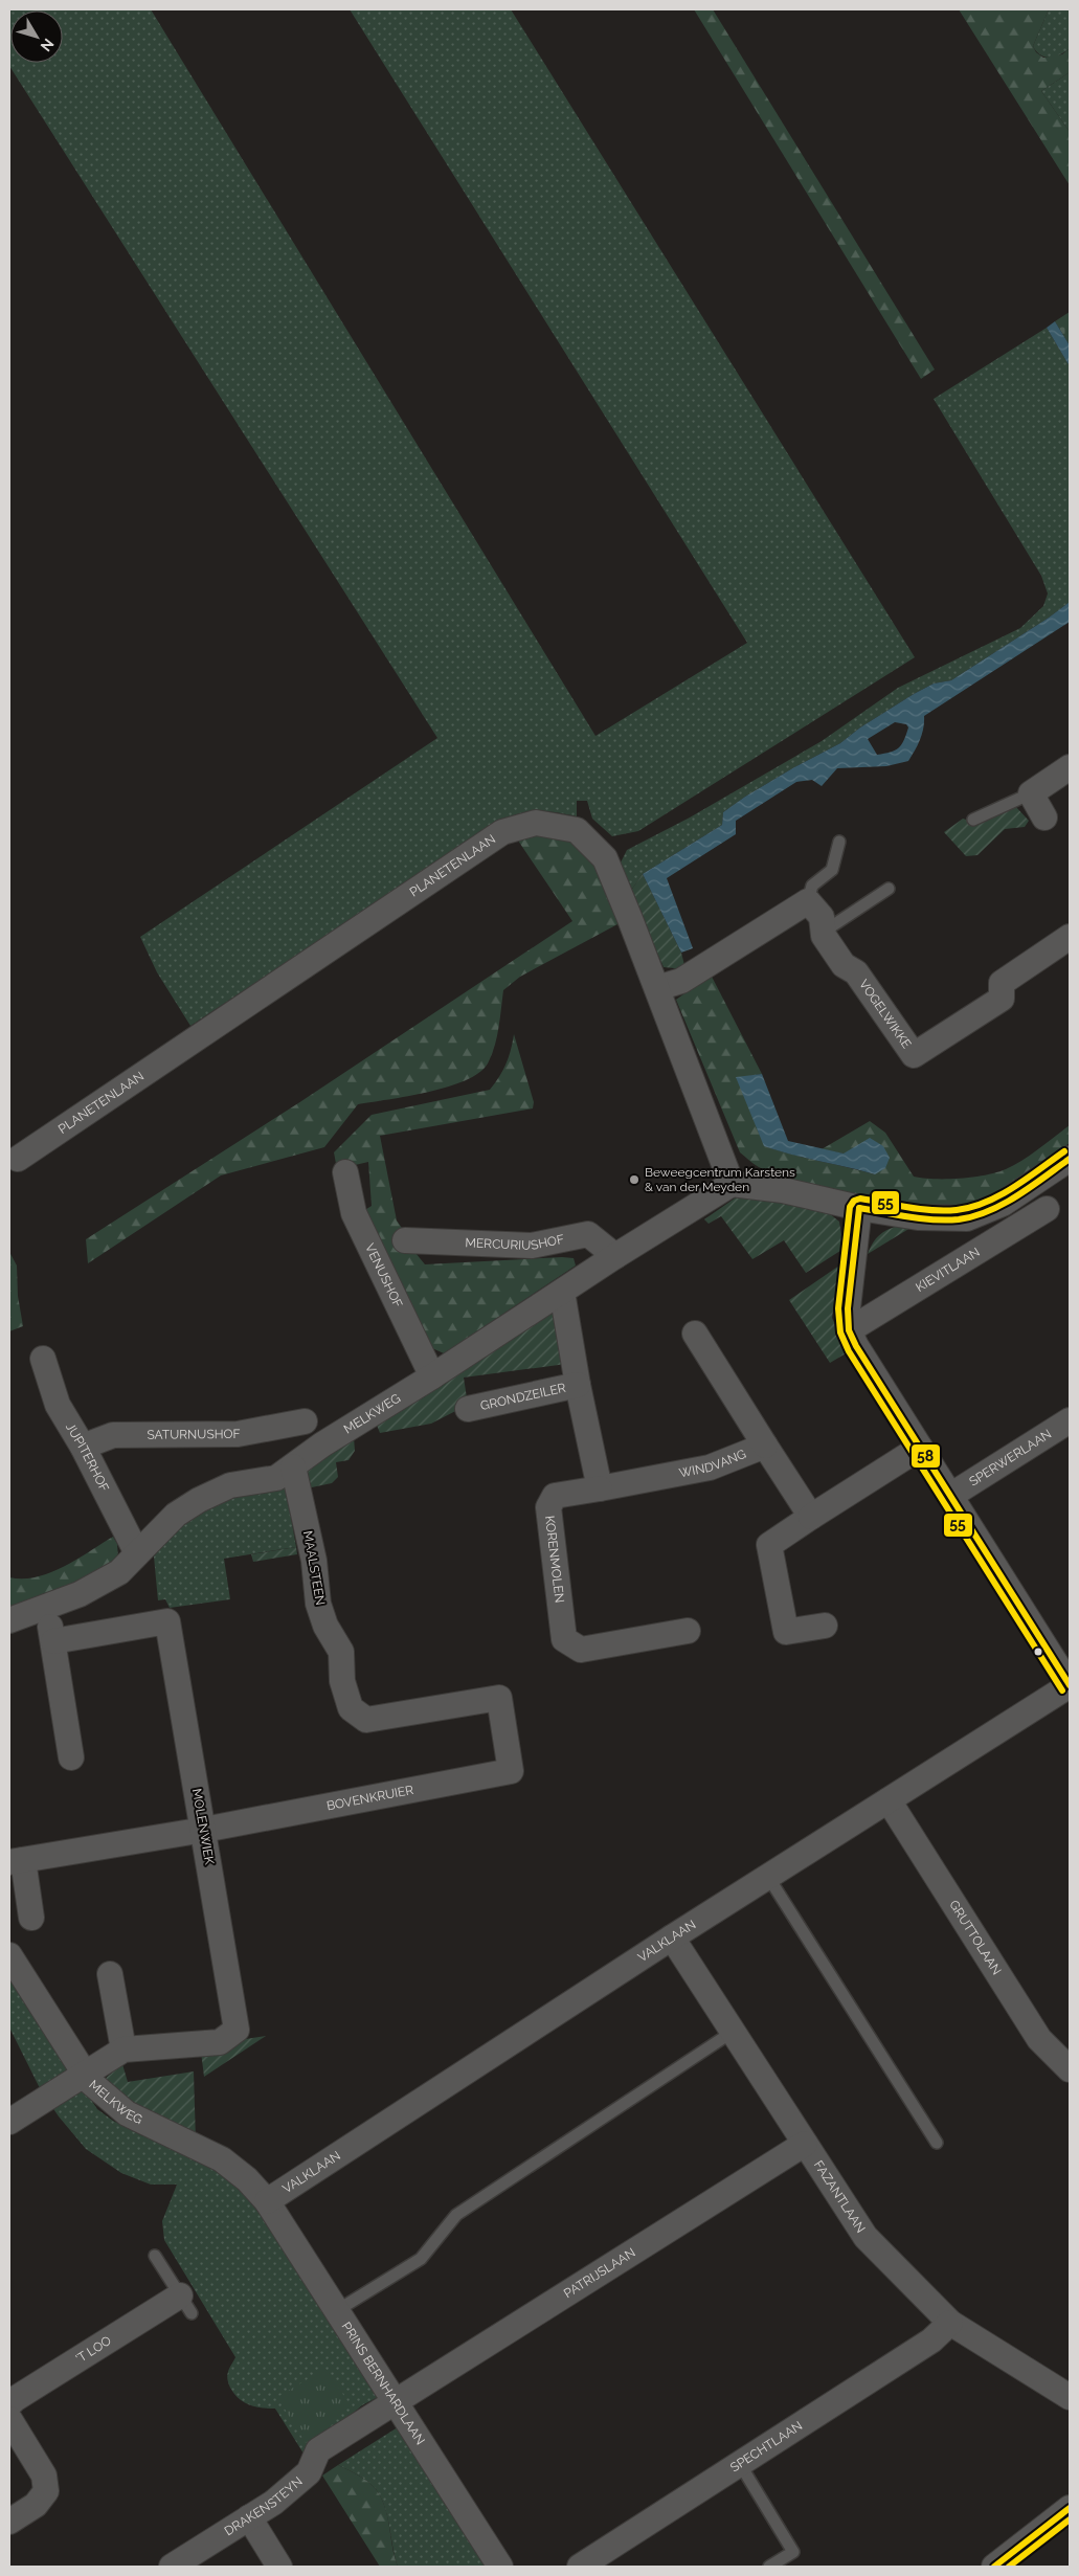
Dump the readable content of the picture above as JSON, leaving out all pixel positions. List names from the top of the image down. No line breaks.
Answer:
{"streets":{"street":["PLANETENLAAN","VOGELWIKKE","MERCURIUSHOF","KIEVITLAAN","VENUSHOF","GRONDZEILER","MELKWEG","SATURNUSHOF","JUPITERHOF","SPERWERLAAN","WINDVANG","KORENMOLEN","MAALSTEEN","BOVENKRUIER","MOLENWIEK","GRUTTOLAAN","VALKLAAN","FAZANTLAAN","PATRIJSLAAN","'T LOO","PRINS BERNHARDLAAN","SPECHTLAAN","DRAKENSTEYN"]},"crossings":[["PLANETENLAAN","MELKWEG"],["MERCURIUSHOF","MELKWEG"],["VENUSHOF","MELKWEG"],["MELKWEG","JUPITERHOF"],["MELKWEG","MAALSTEEN"],["MELKWEG","MOLENWIEK"],["MELKWEG","VALKLAAN"],["MELKWEG","PRINS BERNHARDLAAN"],["SATURNUSHOF","JUPITERHOF"],["WINDVANG","KORENMOLEN"],["MAALSTEEN","BOVENKRUIER"],["BOVENKRUIER","MOLENWIEK"],["GRUTTOLAAN","VALKLAAN"],["VALKLAAN","FAZANTLAAN"],["VALKLAAN","PRINS BERNHARDLAAN"],["FAZANTLAAN","PATRIJSLAAN"],["FAZANTLAAN","SPECHTLAAN"],["PATRIJSLAAN","PRINS BERNHARDLAAN"],["PATRIJSLAAN","DRAKENSTEYN"],["PRINS BERNHARDLAAN","DRAKENSTEYN"]],"places":["Beweegcentrum Karstens & van der Meyden"],"lines":["transit line 55","transit line 58"],"north":"bottom right"}
